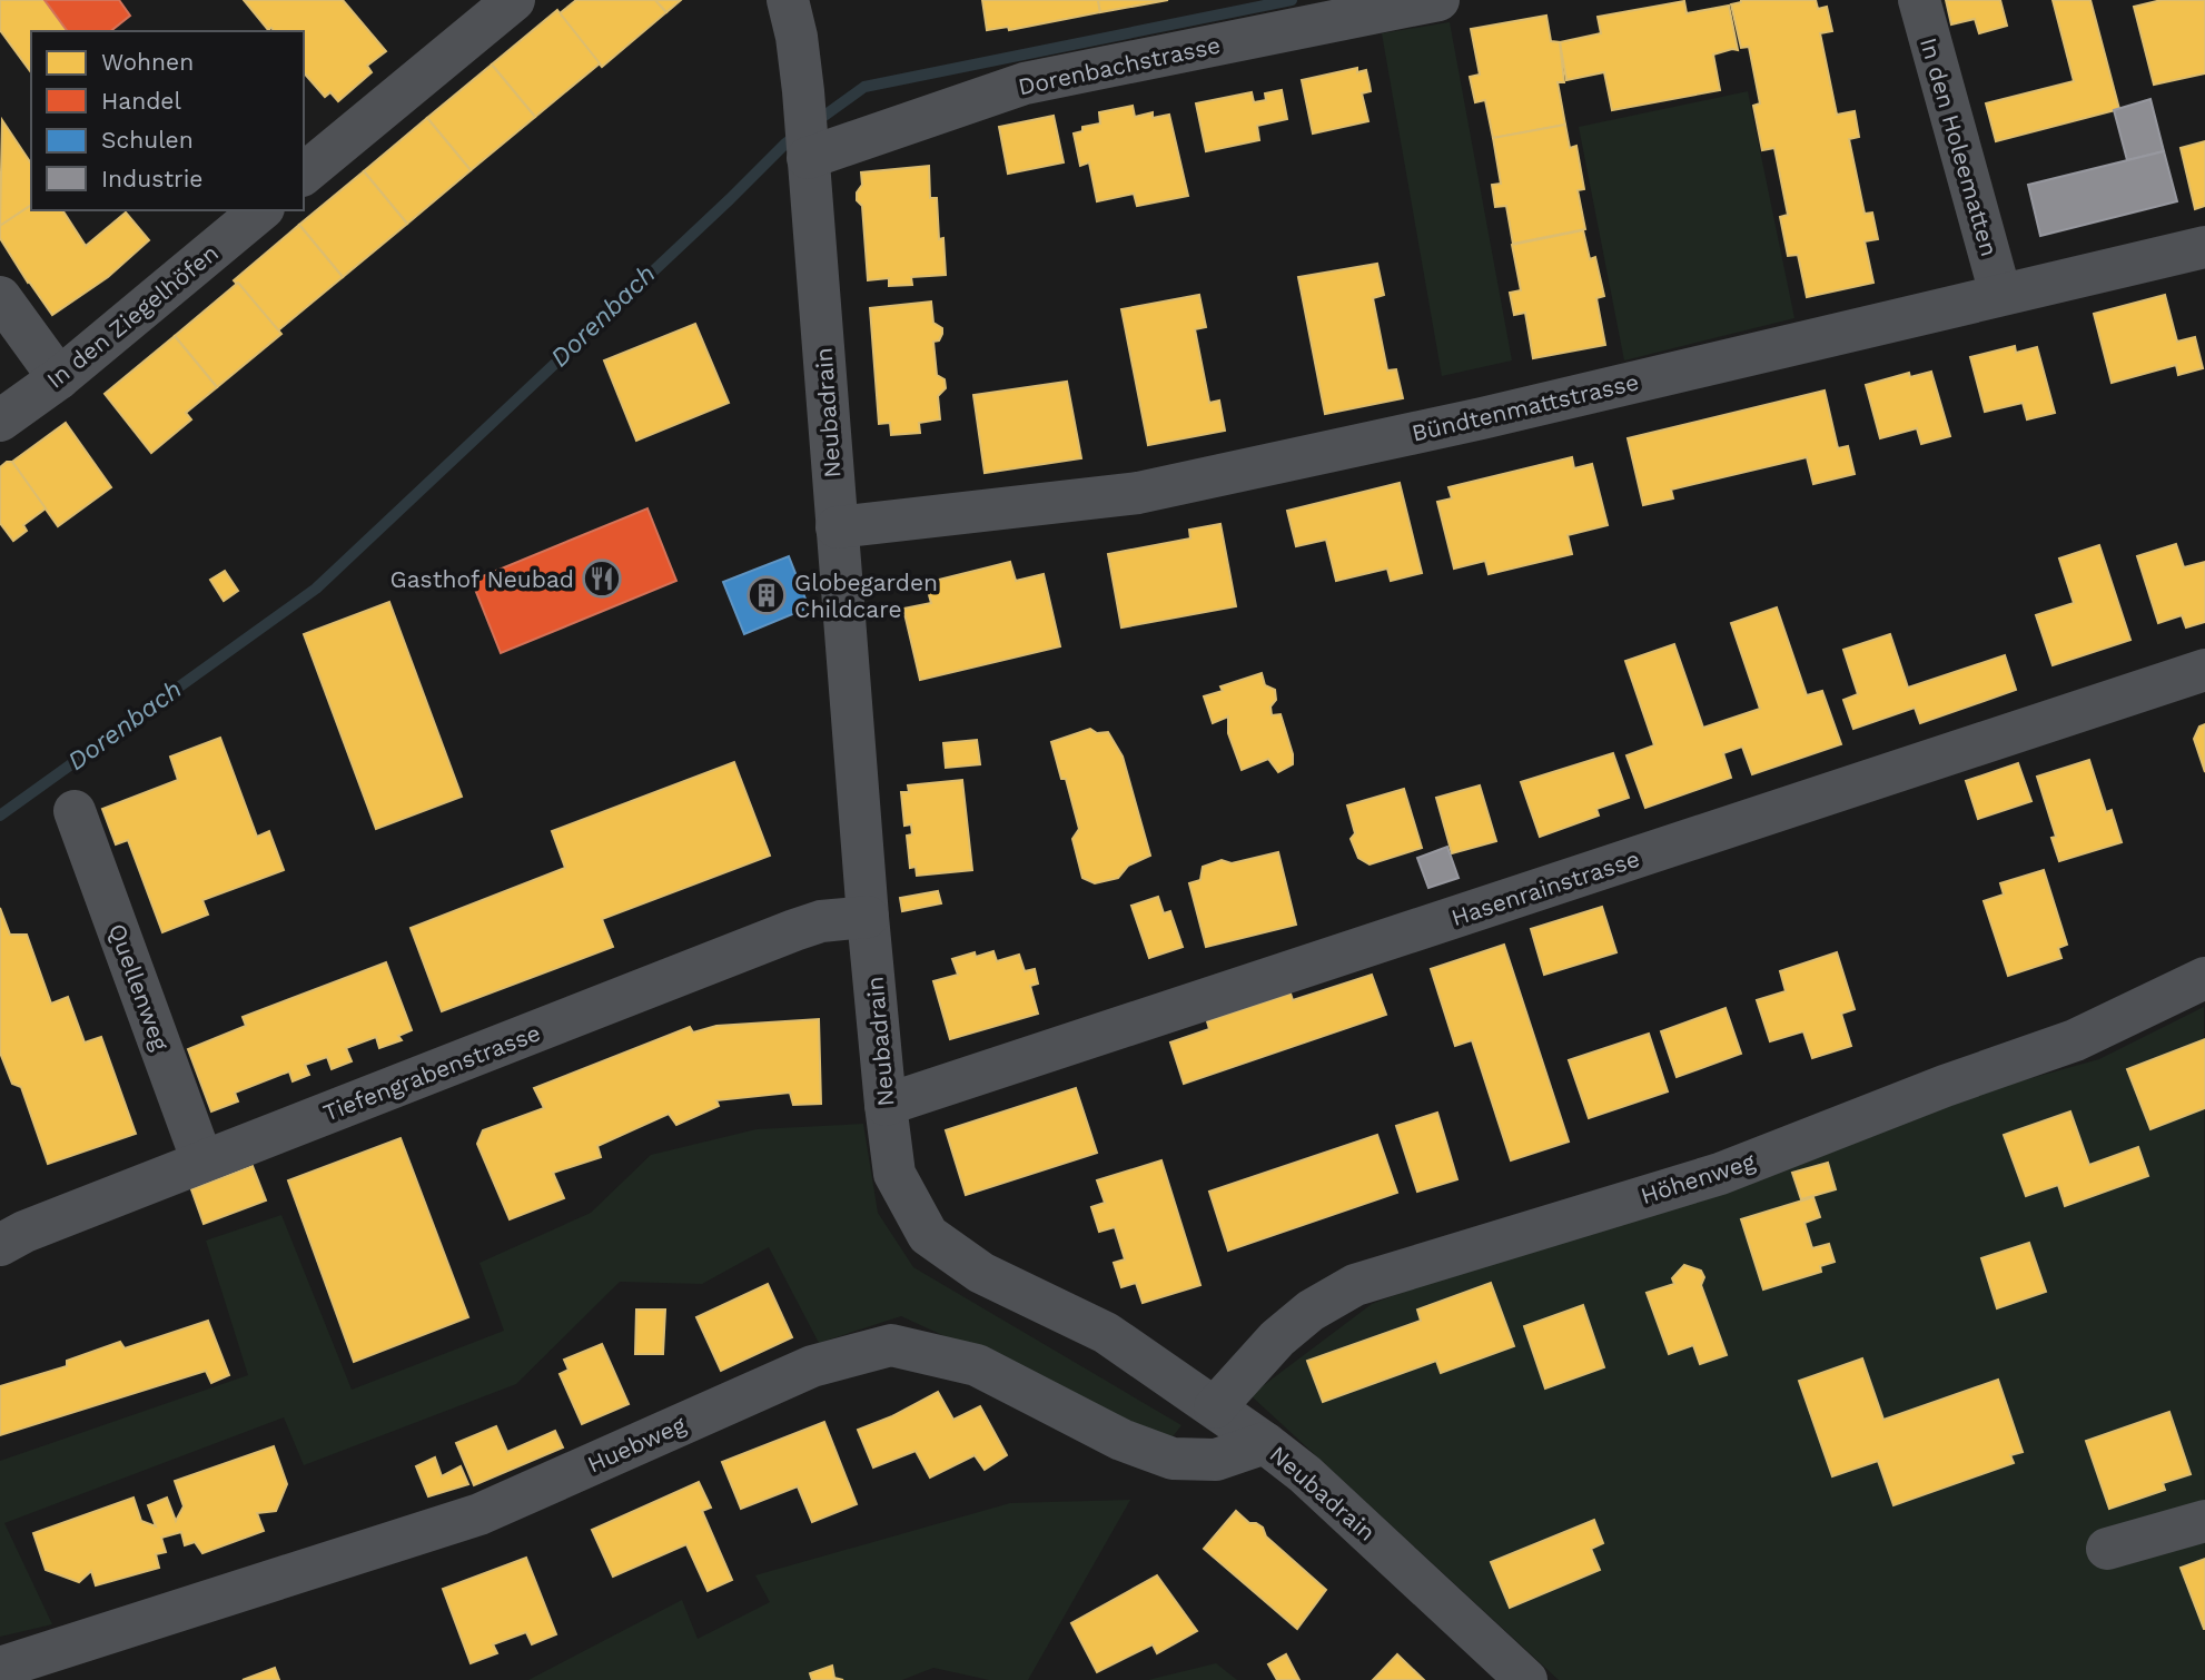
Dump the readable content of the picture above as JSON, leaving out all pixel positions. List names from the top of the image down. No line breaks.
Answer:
{"streets":{"street":["Dorenbachstrasse","In den Holeematten","In den Ziegelhöfen","Bündtenmattstrasse","Neubadrain","Hasenrainstrasse","Quellenweg","Tiefengrabenstrasse","Höhenweg","Huebweg"]},"crossings":[["Dorenbachstrasse","Neubadrain"],["In den Holeematten","Bündtenmattstrasse"],["Bündtenmattstrasse","Neubadrain"],["Neubadrain","Hasenrainstrasse"],["Neubadrain","Tiefengrabenstrasse"],["Neubadrain","Höhenweg"],["Neubadrain","Huebweg"],["Quellenweg","Tiefengrabenstrasse"]],"water":["Dorenbach"],"places":{"restaurant":["Gasthof Neubad"],"building":["Globegarden Childcare"]},"legend":["Wohnen","Handel","Schulen","Industrie"]}
